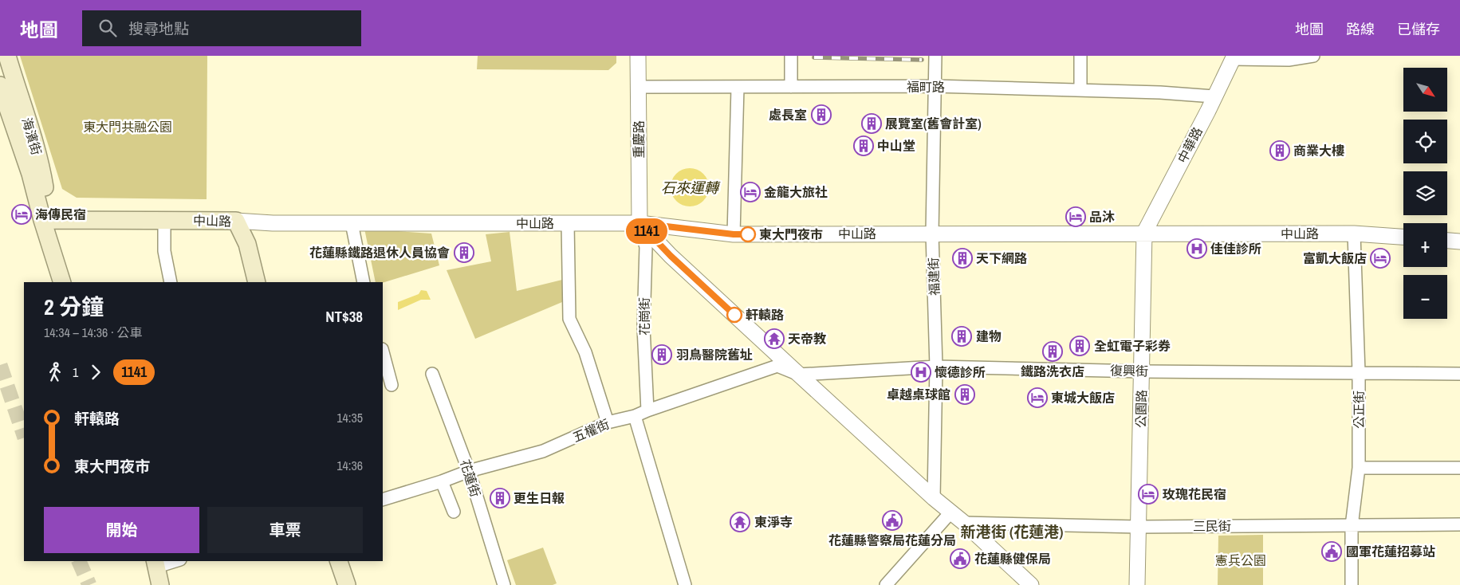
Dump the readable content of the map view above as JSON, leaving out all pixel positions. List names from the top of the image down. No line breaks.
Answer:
{"streets":{"main road":["海濱街","中山路"],"street":["福町路","重慶路","中華路","福建街","花崗街","復興街","公園路","公正街","五權街","花蓮街","三民街"]},"crossings":[["福町路","重慶路"],["福町路","中華路"],["福町路","福建街"],["海濱街","中山路"],["重慶路","中山路"],["重慶路","花崗街"],["中華路","中山路"],["中華路","公園路"],["中山路","福建街"],["中山路","花崗街"],["中山路","公園路"],["中山路","公正街"],["福建街","復興街"],["花崗街","五權街"],["復興街","公園路"],["復興街","公正街"],["復興街","五權街"],["公園路","三民街"],["公正街","三民街"],["五權街","花蓮街"]],"districts":["新港街 (花蓮港)"],"water":["石來運轉"],"parks":["東大門共融公園","憲兵公園"],"places":{"building":["處長室","展覽室(舊會計室)","中山堂","商業大樓","花蓮縣鐵路退休人員協會","天下網路","建物","全虹電子彩券","鐵路洗衣店","羽鳥醫院舊址","卓越桌球館","更生日報"],"hotel":["金龍大旅社","海傳民宿","品沐","富凱大飯店","東城大飯店","玫瑰花民宿"],"other":["東大門夜市","軒轅路"],"hospital":["佳佳診所","懷德診所"],"temple":["天帝教","東淨寺"],"public building":["花蓮縣警察局花蓮分局","國軍花蓮招募站","花蓮縣健保局"]},"lines":["bus line 1141"],"north":"bottom right","page":{"header":"地圖","search":"搜尋地點","nav":["地圖","路線","已儲存"],"on_map":"1141","map_buttons":["+","−"],"heading":["2 分鐘","14:34 – 14:36 · 公車","NT$38"],"legs":["1","1141"],"list":[{"name":"軒轅路","value":"14:35"},{"name":"東大門夜市","value":"14:36"}],"buttons":["開始","車票"]}}
